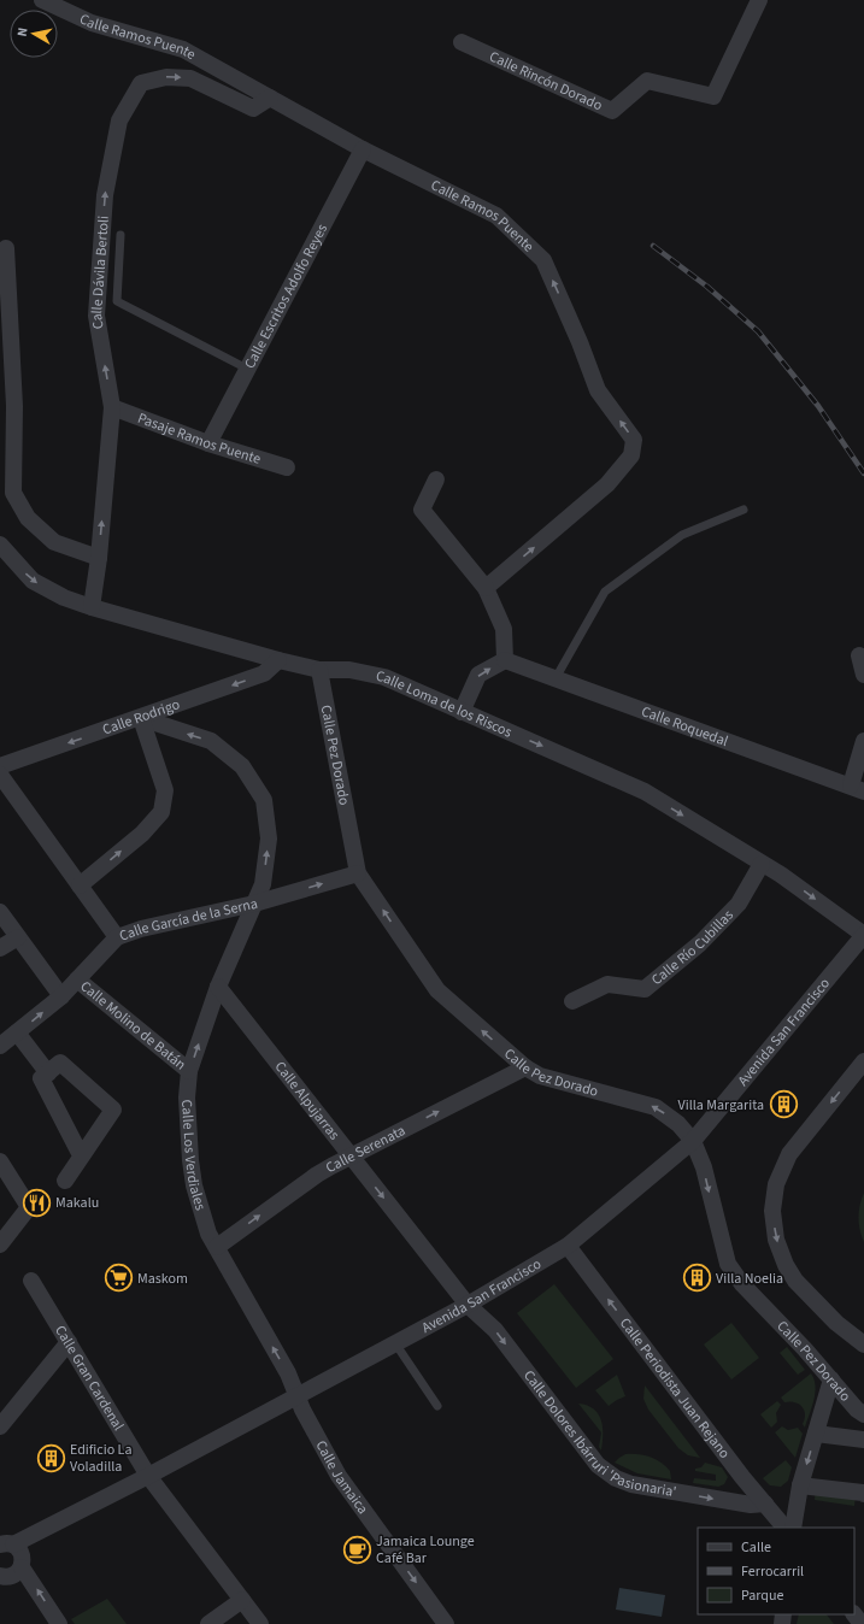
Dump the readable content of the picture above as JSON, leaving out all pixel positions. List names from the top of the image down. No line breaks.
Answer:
{"streets":{"street":["Calle Ramos Puente","Calle Rincón Dorado","Calle Dávila Bertoli","Calle Escritos Adolfo Reyes","Pasaje Ramos Puente","Calle Loma de los Riscos","Calle Rodrigo","Calle Roquedal","Calle Pez Dorado","Calle García de la Serna","Calle Río Cubillas","Calle Molino de Batán","Avenida San Francisco","Calle Alpujarras","Calle Serenata","Calle Los Verdiales","Calle Gran Cardenal","Calle Periodista Juan Rejano","Calle Dolores Ibárruri 'Pasionaria'","Calle Jamaica"]},"crossings":[["Calle Ramos Puente","Calle Dávila Bertoli"],["Calle Ramos Puente","Calle Escritos Adolfo Reyes"],["Calle Dávila Bertoli","Pasaje Ramos Puente"],["Calle Dávila Bertoli","Calle Loma de los Riscos"],["Calle Escritos Adolfo Reyes","Pasaje Ramos Puente"],["Calle Loma de los Riscos","Calle Rodrigo"],["Calle Loma de los Riscos","Calle Pez Dorado"],["Calle Loma de los Riscos","Calle Río Cubillas"],["Calle Loma de los Riscos","Avenida San Francisco"],["Calle Rodrigo","Calle Los Verdiales"],["Calle Pez Dorado","Calle García de la Serna"],["Calle Pez Dorado","Avenida San Francisco"],["Calle Pez Dorado","Calle Serenata"],["Calle García de la Serna","Calle Molino de Batán"],["Calle García de la Serna","Calle Los Verdiales"],["Calle Molino de Batán","Calle Los Verdiales"],["Avenida San Francisco","Calle Alpujarras"],["Avenida San Francisco","Calle Los Verdiales"],["Avenida San Francisco","Calle Gran Cardenal"],["Avenida San Francisco","Calle Periodista Juan Rejano"],["Avenida San Francisco","Calle Dolores Ibárruri 'Pasionaria'"],["Avenida San Francisco","Calle Jamaica"],["Calle Alpujarras","Calle Serenata"],["Calle Alpujarras","Calle Los Verdiales"],["Calle Alpujarras","Calle Dolores Ibárruri 'Pasionaria'"],["Calle Serenata","Calle Los Verdiales"],["Calle Los Verdiales","Calle Jamaica"],["Calle Periodista Juan Rejano","Calle Dolores Ibárruri 'Pasionaria'"]],"one_way":["Calle Loma de los Riscos","Calle Rodrigo","Calle García de la Serna","Calle Alpujarras","Calle Serenata","Calle Los Verdiales","Calle Periodista Juan Rejano","Calle Dolores Ibárruri 'Pasionaria'","Calle Jamaica"],"places":{"building":["Villa Margarita","Villa Noelia","Edificio La Voladilla"],"restaurant":["Makalu"],"supermarket":["Maskom"],"cafe":["Jamaica Lounge Café Bar"]},"legend":["Calle","Ferrocarril","Parque"],"north":"left"}
